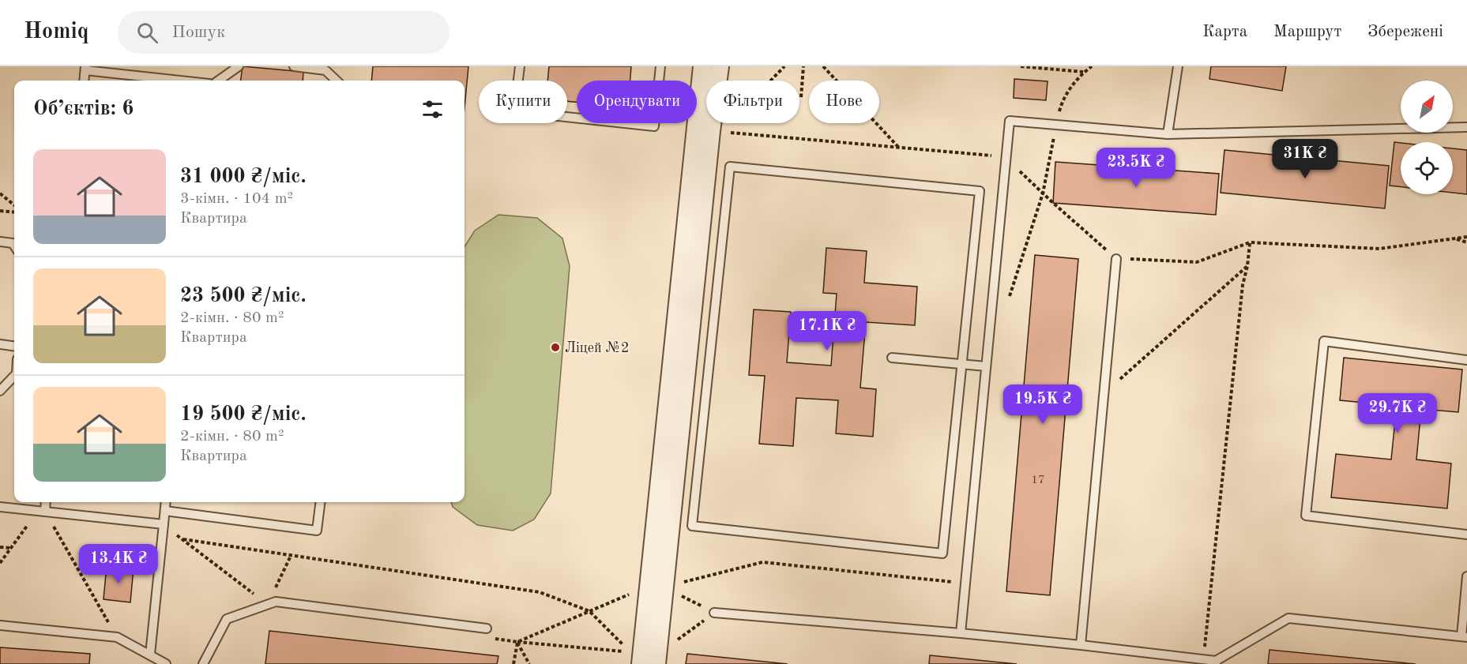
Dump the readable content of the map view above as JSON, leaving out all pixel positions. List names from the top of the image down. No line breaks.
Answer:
{"places":["Ліцей №2"],"house_numbers":["17"],"north":"top right","page":{"header":"Homiq","search":"Пошук","nav":["Карта","Маршрут","Збережені"],"chip":["Купити","Орендувати","Фільтри","Нове"],"heading":"Об’єктів: 6","list":[{"name":"31 000 ₴/міс.","note":"3-кімн. · 104 m² · Квартира"},{"name":"23 500 ₴/міс.","note":"2-кімн. · 80 m² · Квартира"},{"name":"19 500 ₴/міс.","note":"2-кімн. · 80 m² · Квартира"}],"price":["31K ₴","23.5K ₴","17.1K ₴","19.5K ₴","29.7K ₴","13.4K ₴"]}}
